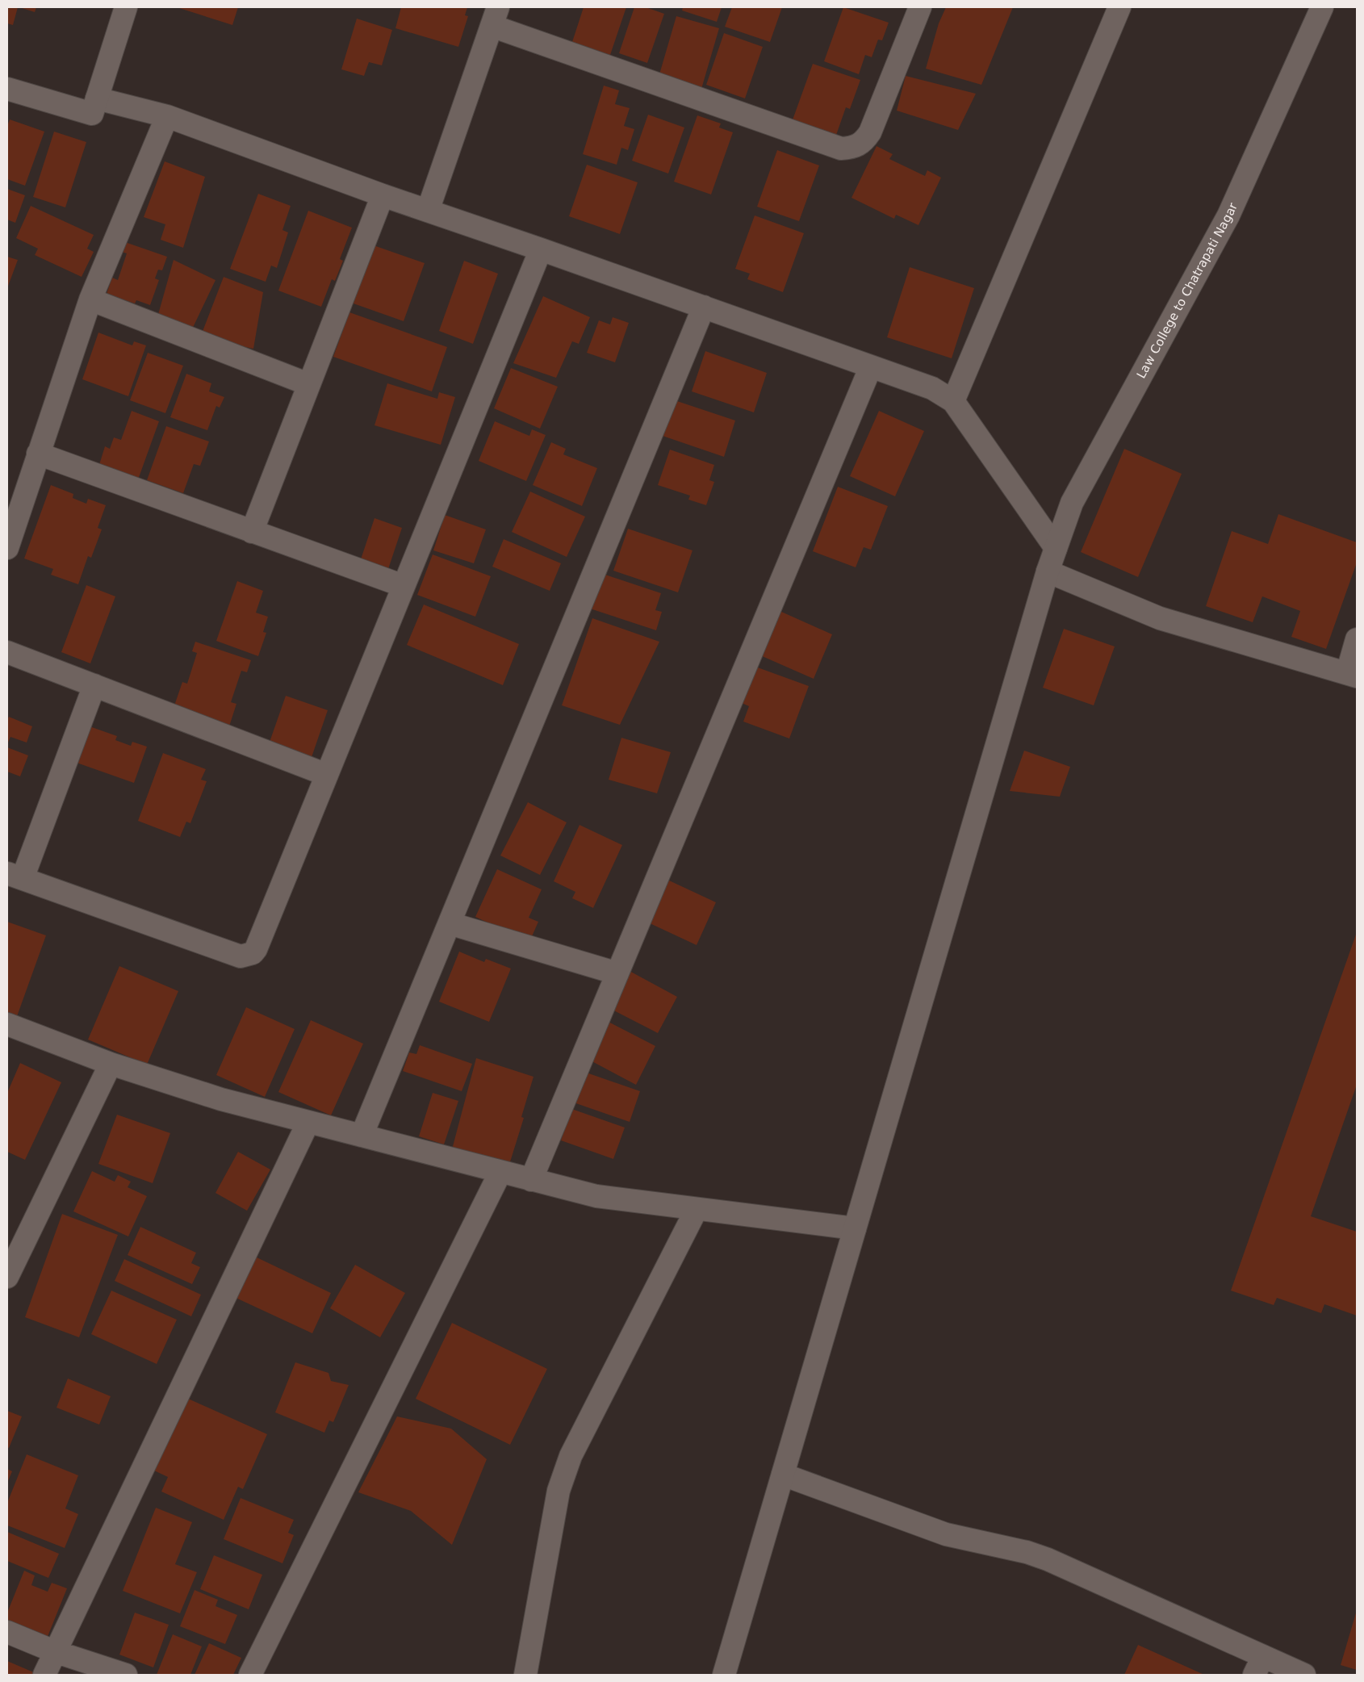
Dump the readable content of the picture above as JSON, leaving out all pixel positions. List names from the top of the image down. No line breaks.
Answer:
{"streets":{"street":["Law College to Chatrapati Nagar"]}}
